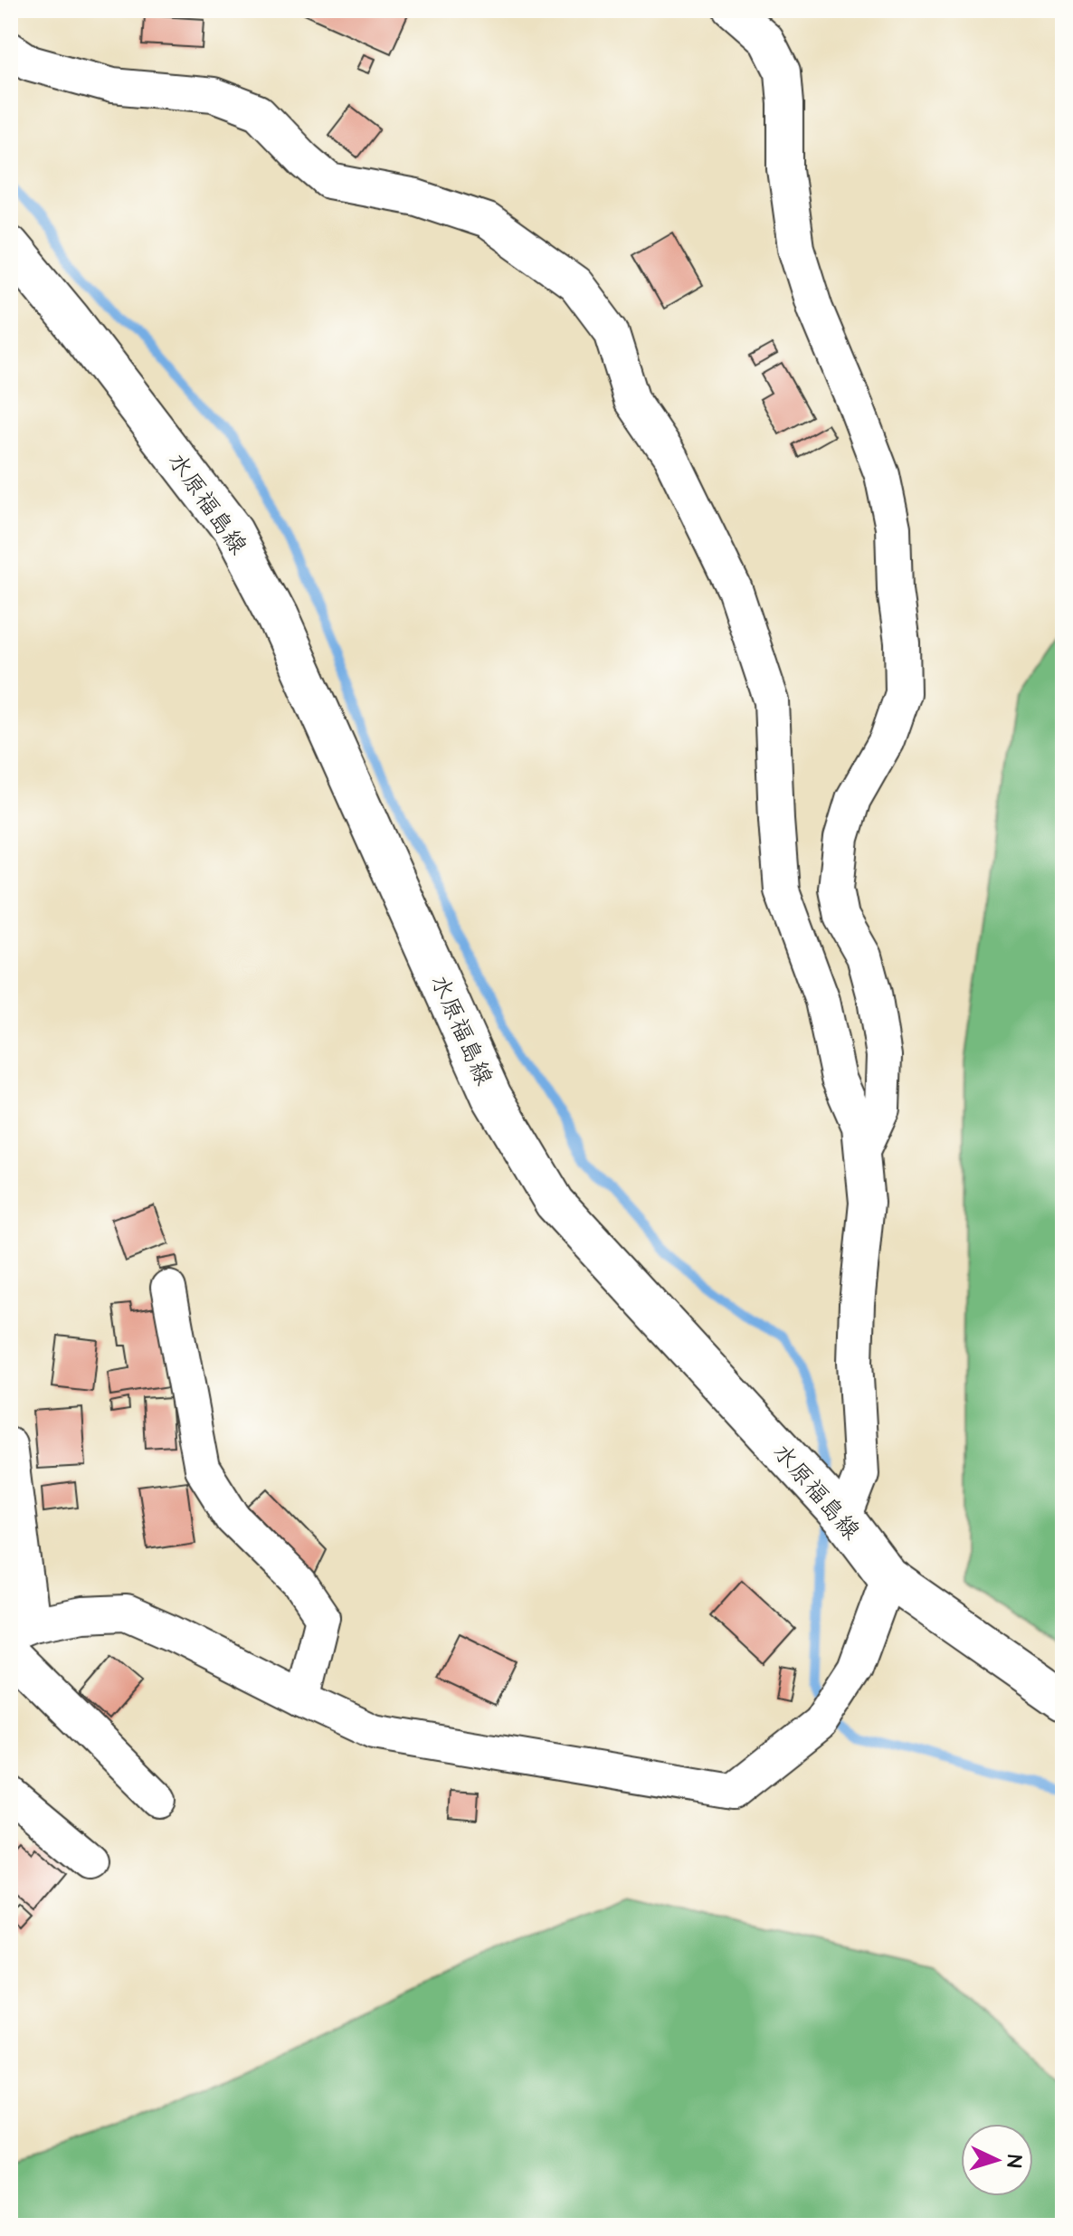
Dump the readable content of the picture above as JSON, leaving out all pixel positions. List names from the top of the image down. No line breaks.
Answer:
{"streets":{"main road":["水原福島線"]},"north":"right"}
